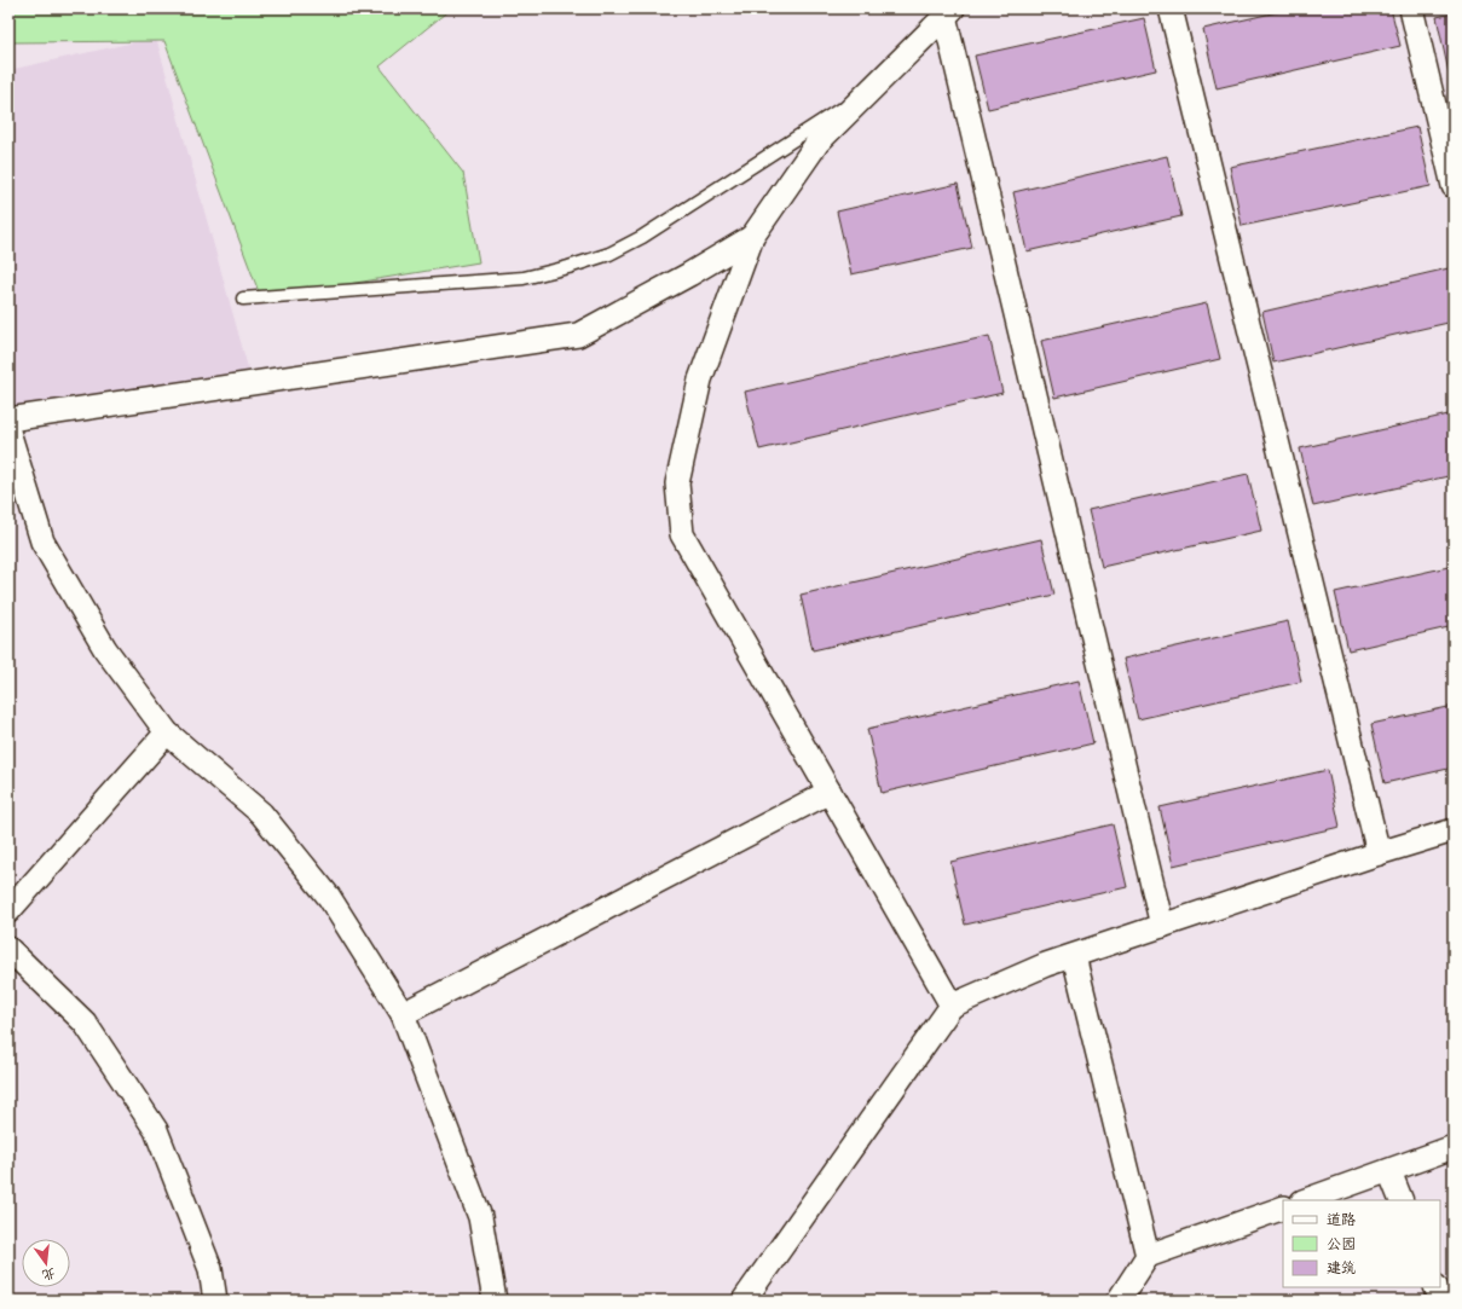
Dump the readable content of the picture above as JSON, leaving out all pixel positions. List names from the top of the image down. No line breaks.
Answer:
{"legend":["道路","公园","建筑"],"north":"bottom"}
